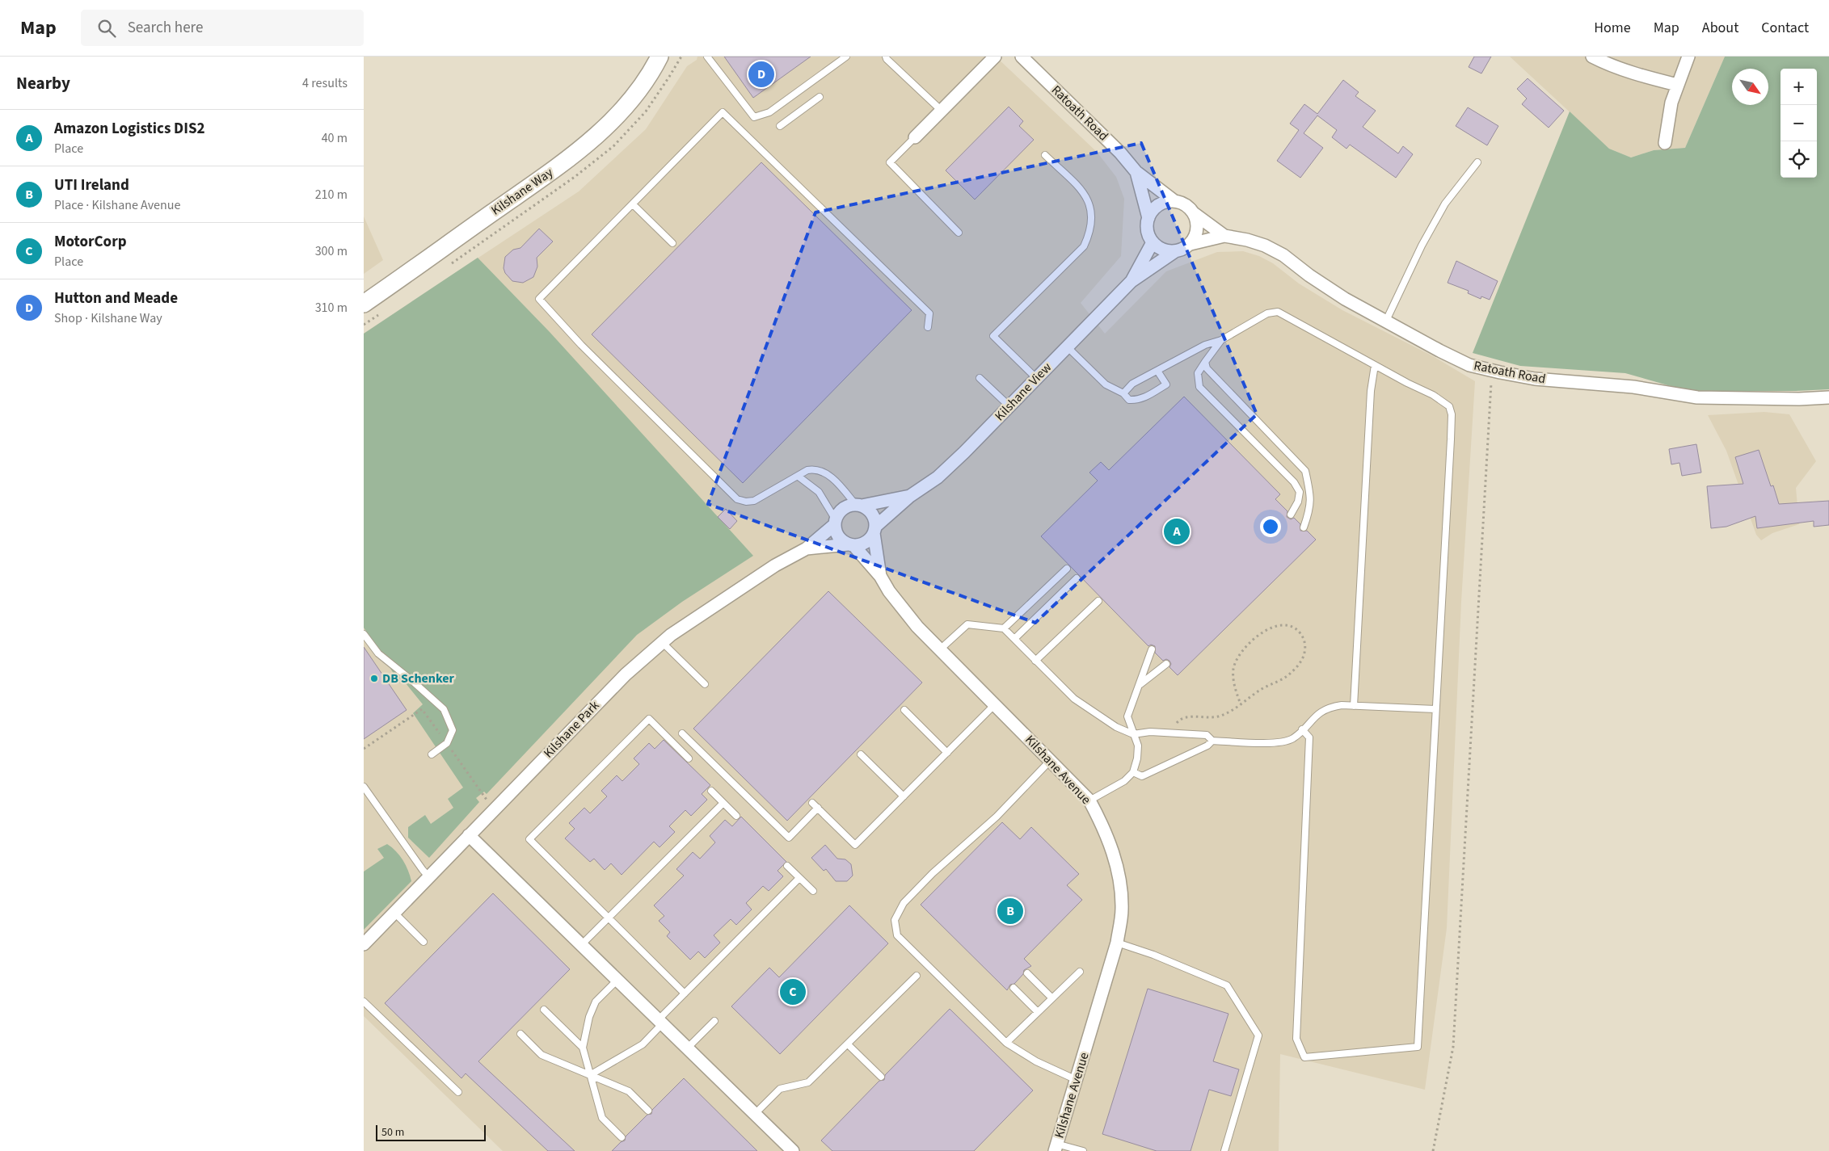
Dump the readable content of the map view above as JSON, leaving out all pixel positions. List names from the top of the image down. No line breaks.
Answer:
{"streets":{"street":["Ratoath Road","Kilshane Way","Kilshane View","Kilshane Park","Kilshane Avenue"]},"crossings":[["Ratoath Road","Kilshane View"],["Kilshane View","Kilshane Park"],["Kilshane View","Kilshane Avenue"],["Kilshane Park","Kilshane Avenue"]],"places":["DB Schenker"],"scale_bar":"50 m","north":"bottom right","page":{"header":"Map","search":"Search here","nav":["Home","Map","About","Contact"],"heading":["Nearby","4 results"],"pins":["D","A","B","C"],"map_buttons":["+","−"],"list":[{"mark":"A","name":"Amazon Logistics DIS2","note":"Place","value":"40 m"},{"mark":"B","name":"UTI Ireland","note":"Place · Kilshane Avenue","value":"210 m"},{"mark":"C","name":"MotorCorp","note":"Place","value":"300 m"},{"mark":"D","name":"Hutton and Meade","note":"Shop · Kilshane Way","value":"310 m"}],"scale":"50 m"}}
